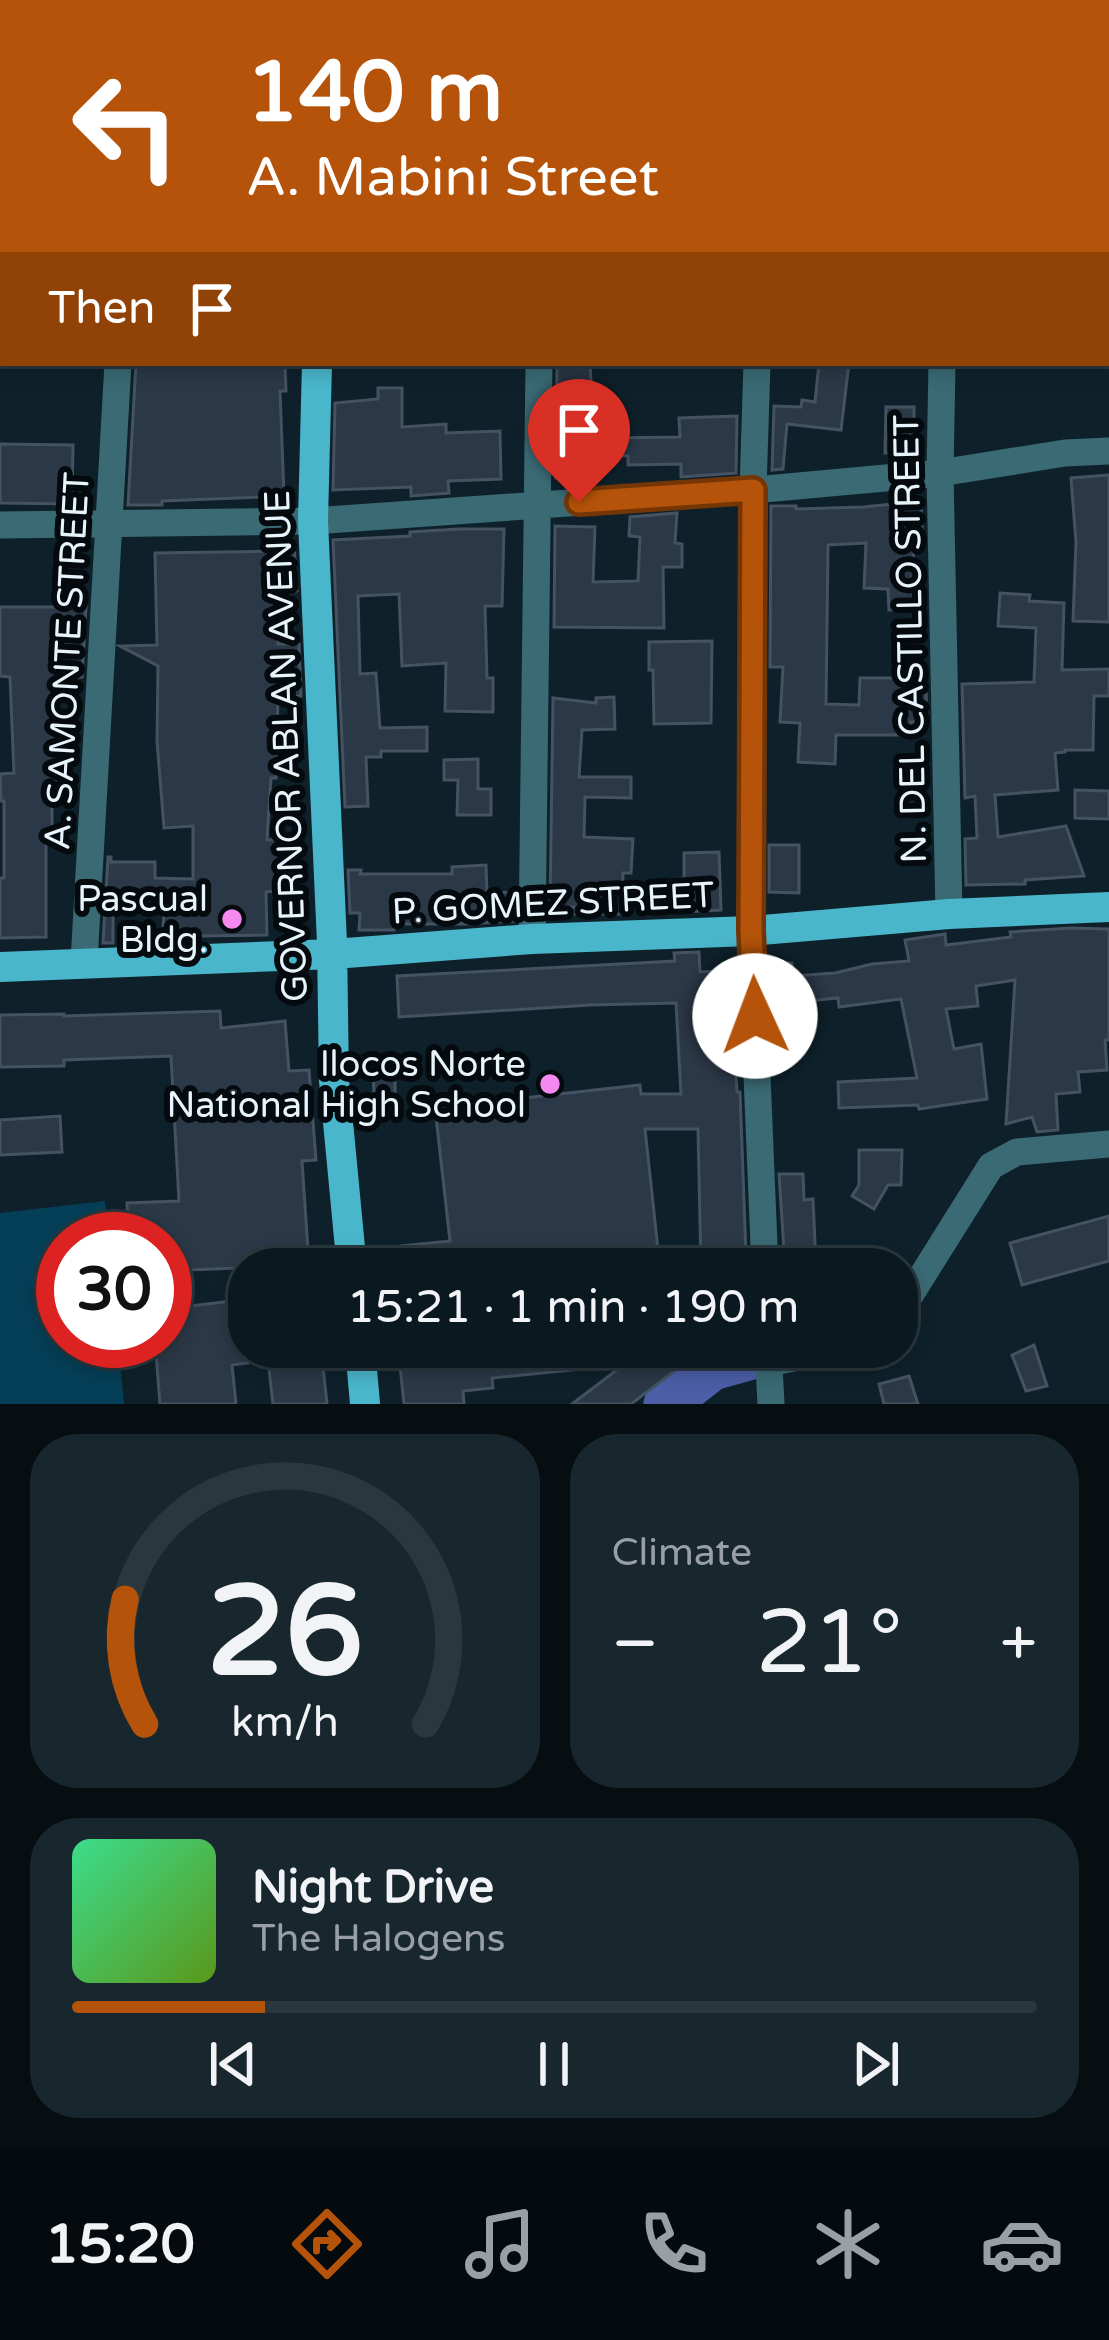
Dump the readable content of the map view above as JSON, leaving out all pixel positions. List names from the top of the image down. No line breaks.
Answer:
{"streets":{"main road":["GOVERNOR ABLAN AVENUE","P. GOMEZ STREET"],"street":["N. DEL CASTILLO STREET","A. SAMONTE STREET"]},"crossings":[["N. DEL CASTILLO STREET","P. GOMEZ STREET"],["A. SAMONTE STREET","P. GOMEZ STREET"],["GOVERNOR ABLAN AVENUE","P. GOMEZ STREET"]],"places":["Pascual Bldg.","Ilocos Norte National High School"],"page":{"turn":["140 m","A. Mabini Street"],"then":"Then","limit":"30","trip":"15:21 · 1 min · 190 m","tile":"Climate","heat":["−","21°","+"],"song":["Night Drive","The Halogens"],"tabs":"15:20","gauge":["26","km/h"]}}
